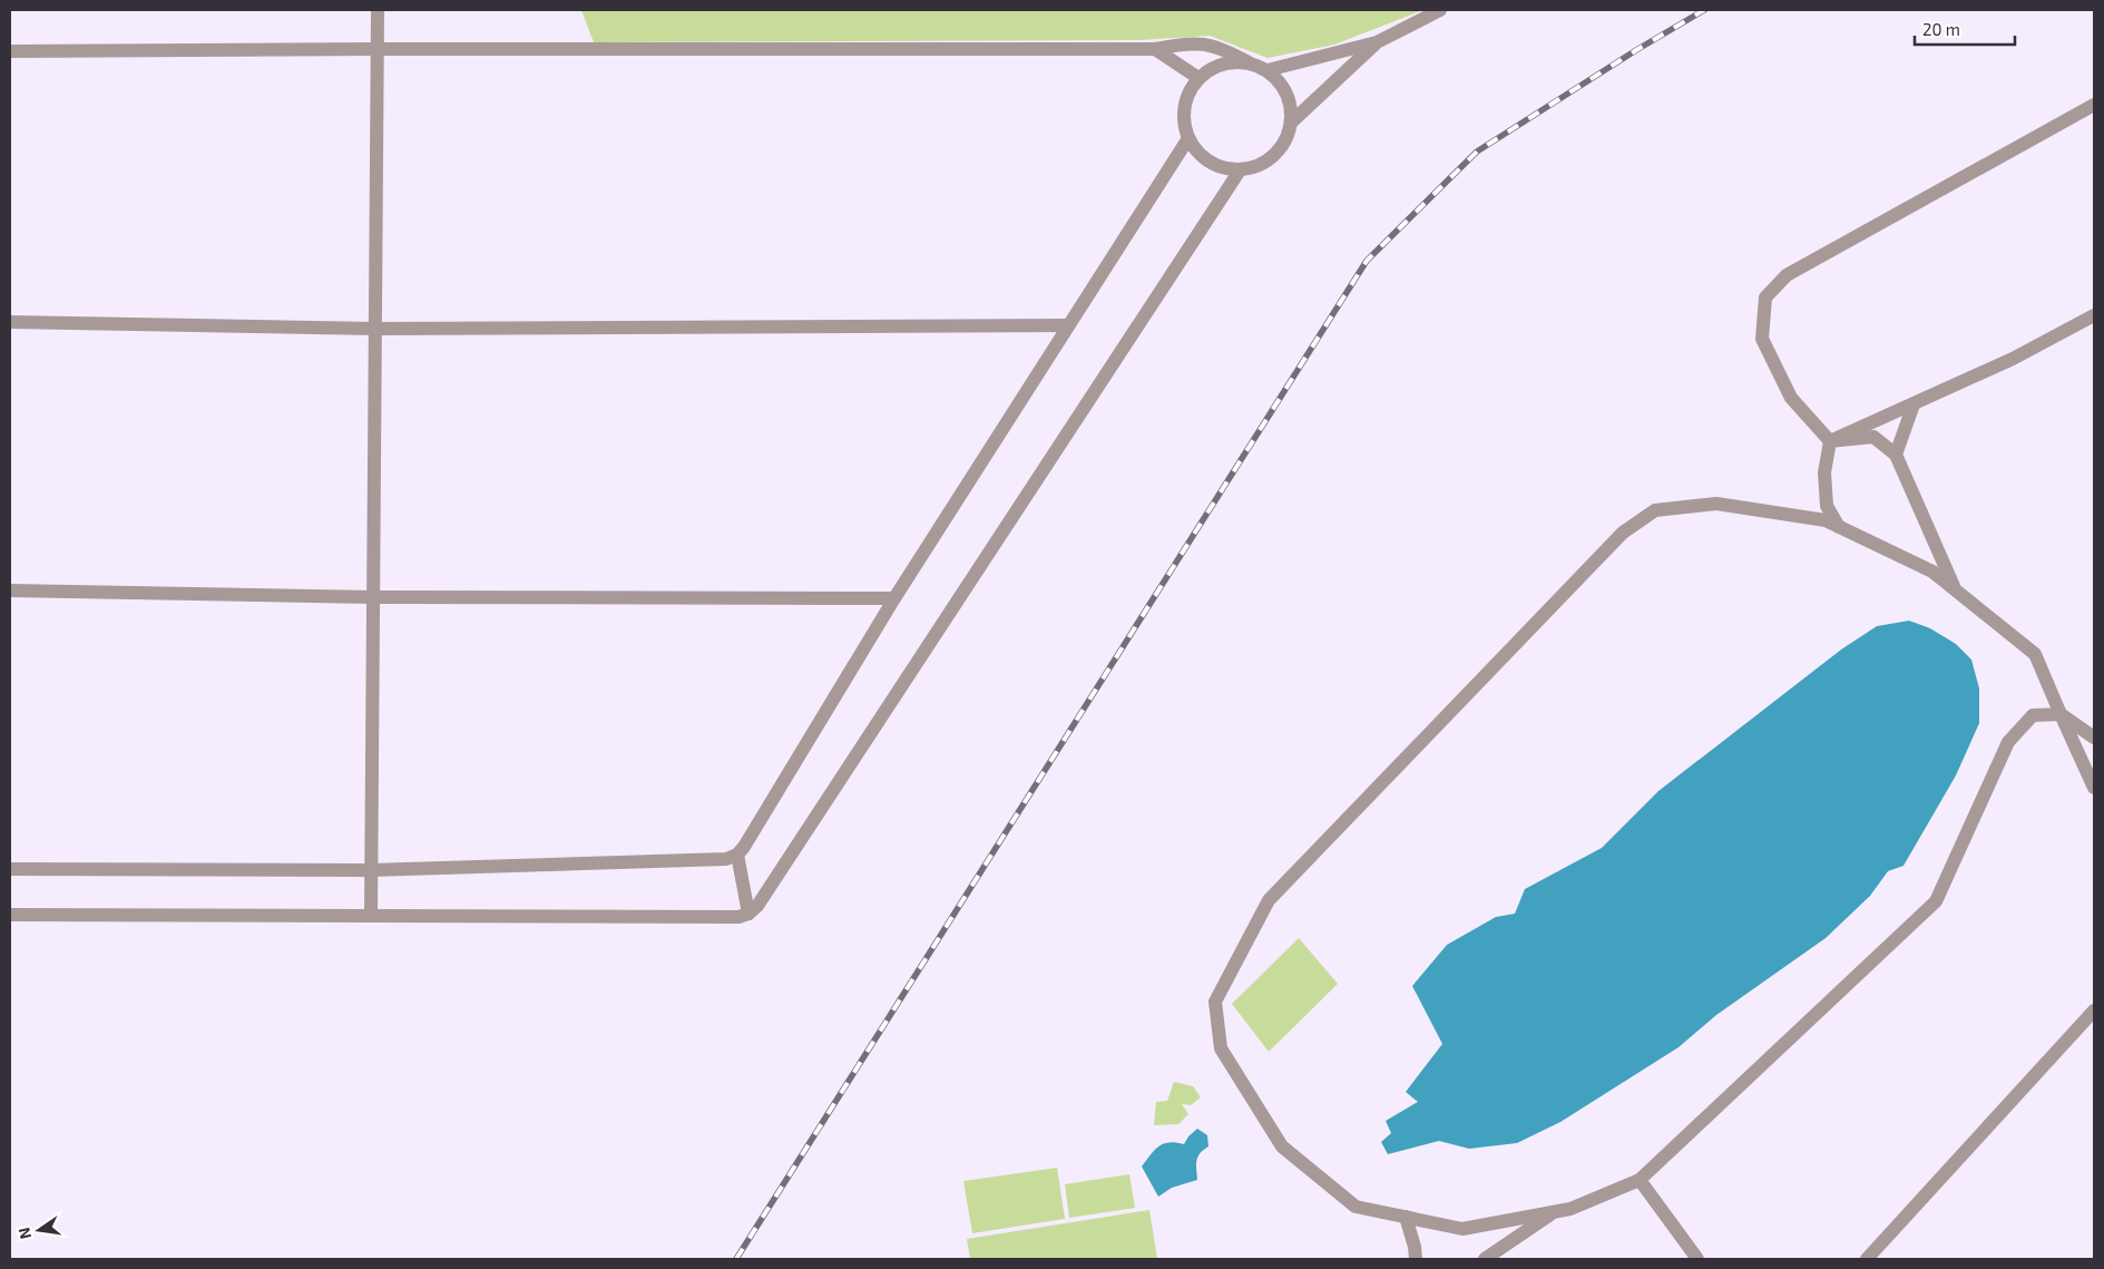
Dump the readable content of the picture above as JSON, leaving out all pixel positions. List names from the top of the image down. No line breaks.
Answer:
{"scale_bar":"20 m","north":"left"}
